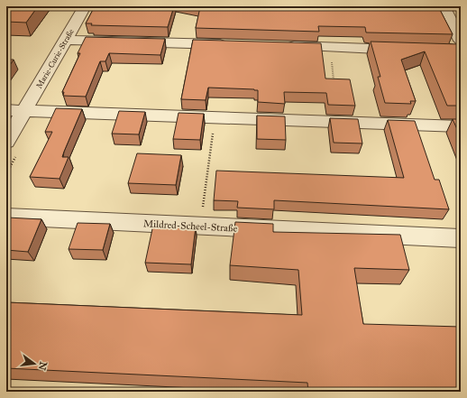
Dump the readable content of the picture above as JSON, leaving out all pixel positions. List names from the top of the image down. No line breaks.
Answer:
{"streets":{"street":["Marie-Curie-Straße","Mildred-Scheel-Straße"]},"north":"right"}
